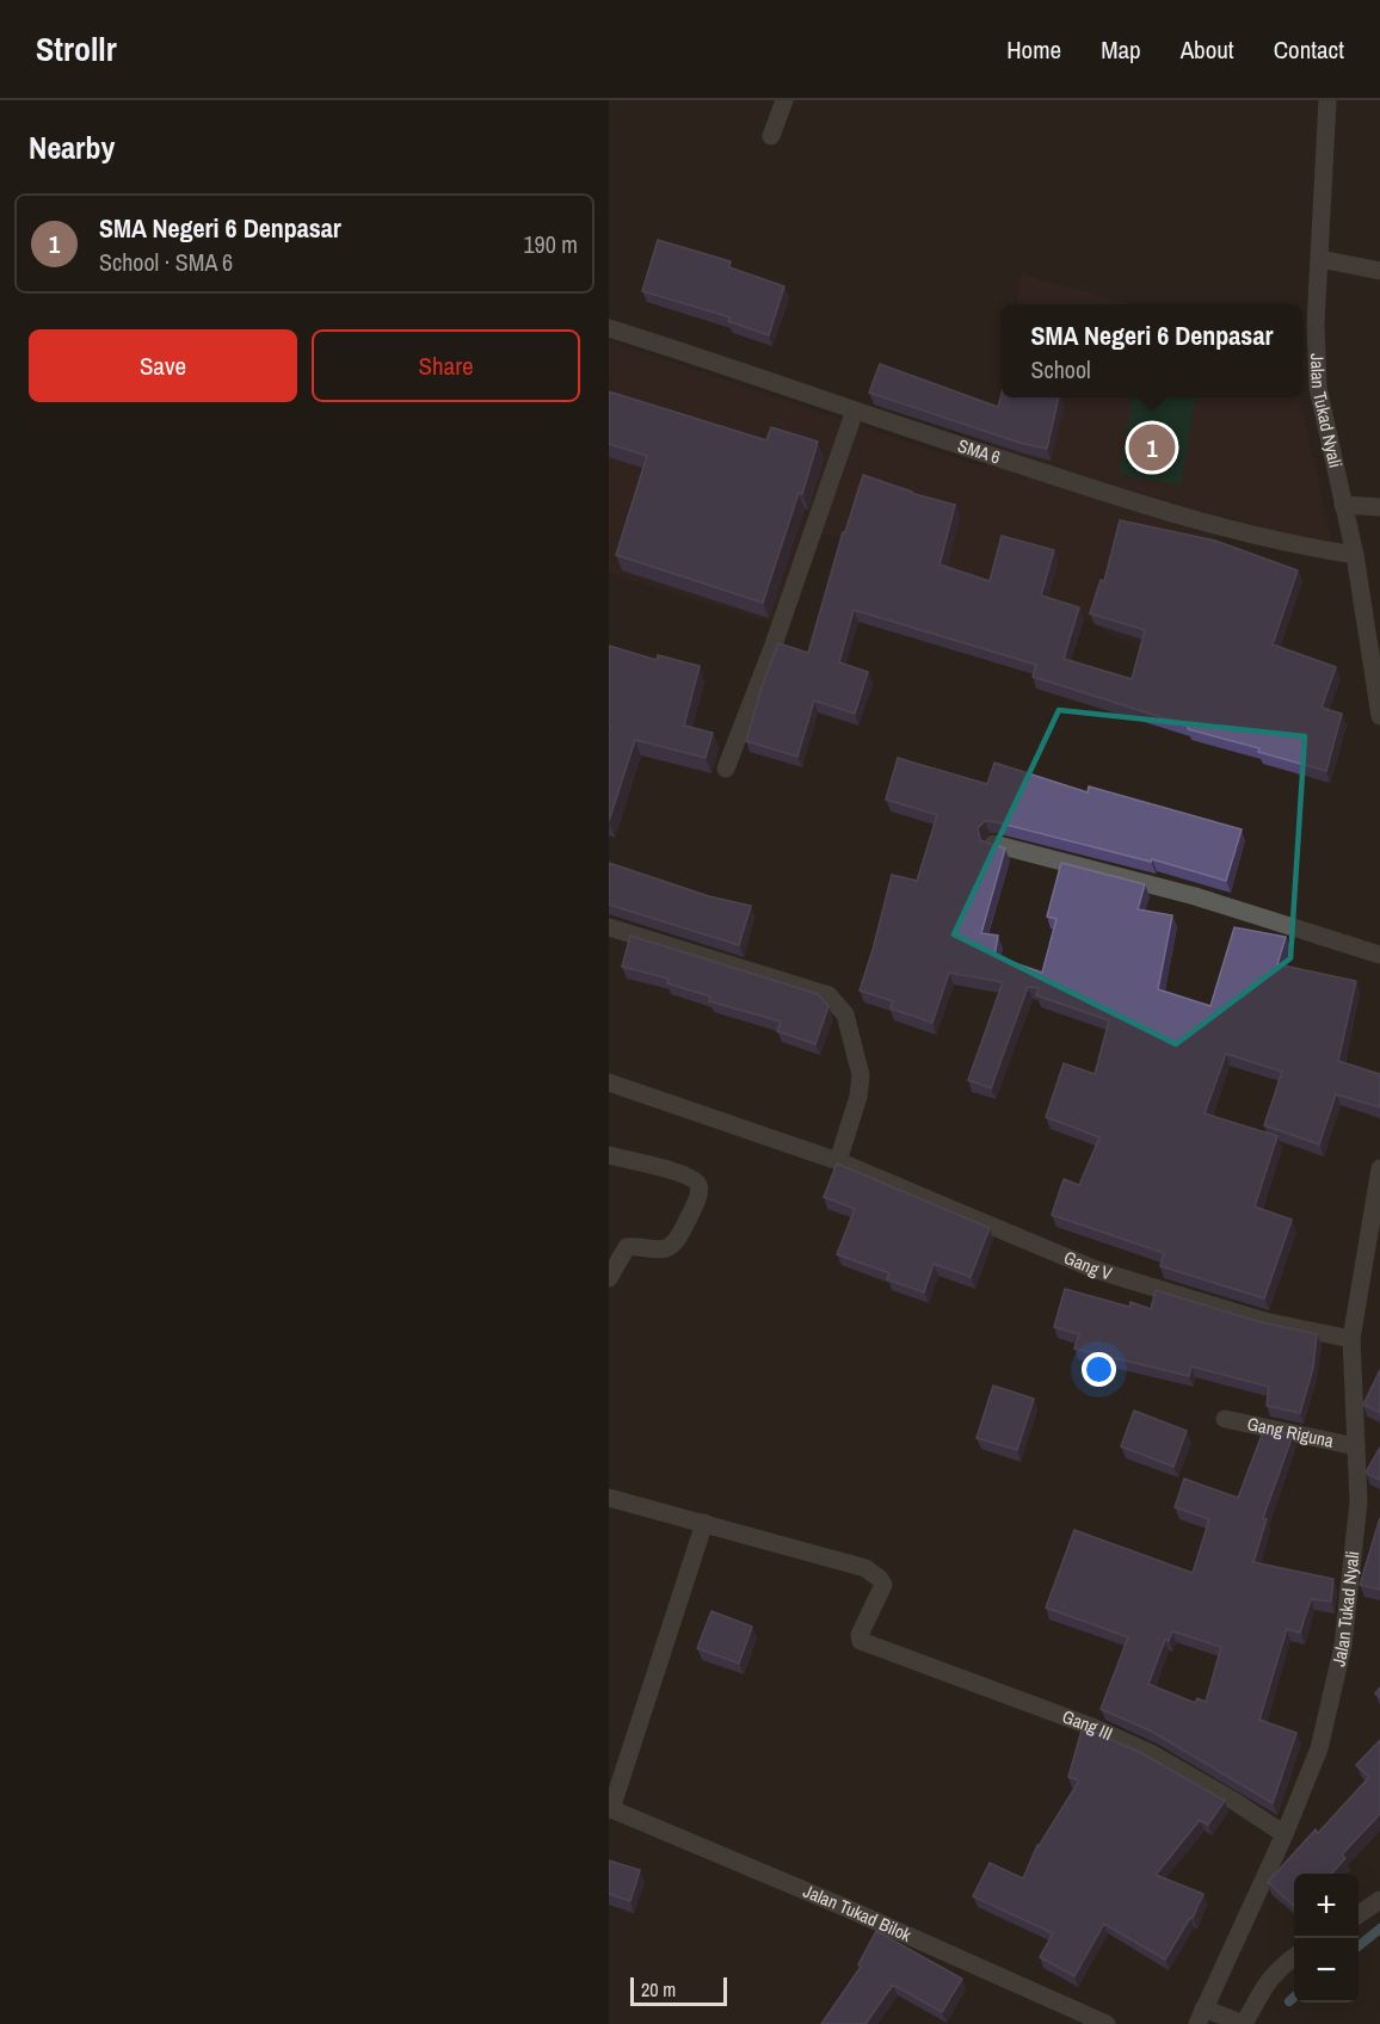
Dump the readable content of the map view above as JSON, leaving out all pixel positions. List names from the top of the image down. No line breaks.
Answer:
{"streets":{"street":["Jalan Tukad Nyali","SMA 6","Gang V","Gang Riguna","Gang III","Jalan Tukad Bilok"]},"crossings":[["Jalan Tukad Nyali","SMA 6"],["Jalan Tukad Nyali","Gang V"],["Jalan Tukad Nyali","Gang Riguna"],["Jalan Tukad Nyali","Gang III"]],"scale_bar":"20 m","page":{"header":"Strollr","nav":["Home","Map","About","Contact"],"heading":"Nearby","list":[{"mark":"1","name":"SMA Negeri 6 Denpasar","note":"School · SMA 6","value":"190 m"}],"popup":["SMA Negeri 6 Denpasar","School"],"buttons":["Save","Share"],"pins":"1","map_buttons":["+","−"],"scale":"20 m"}}
